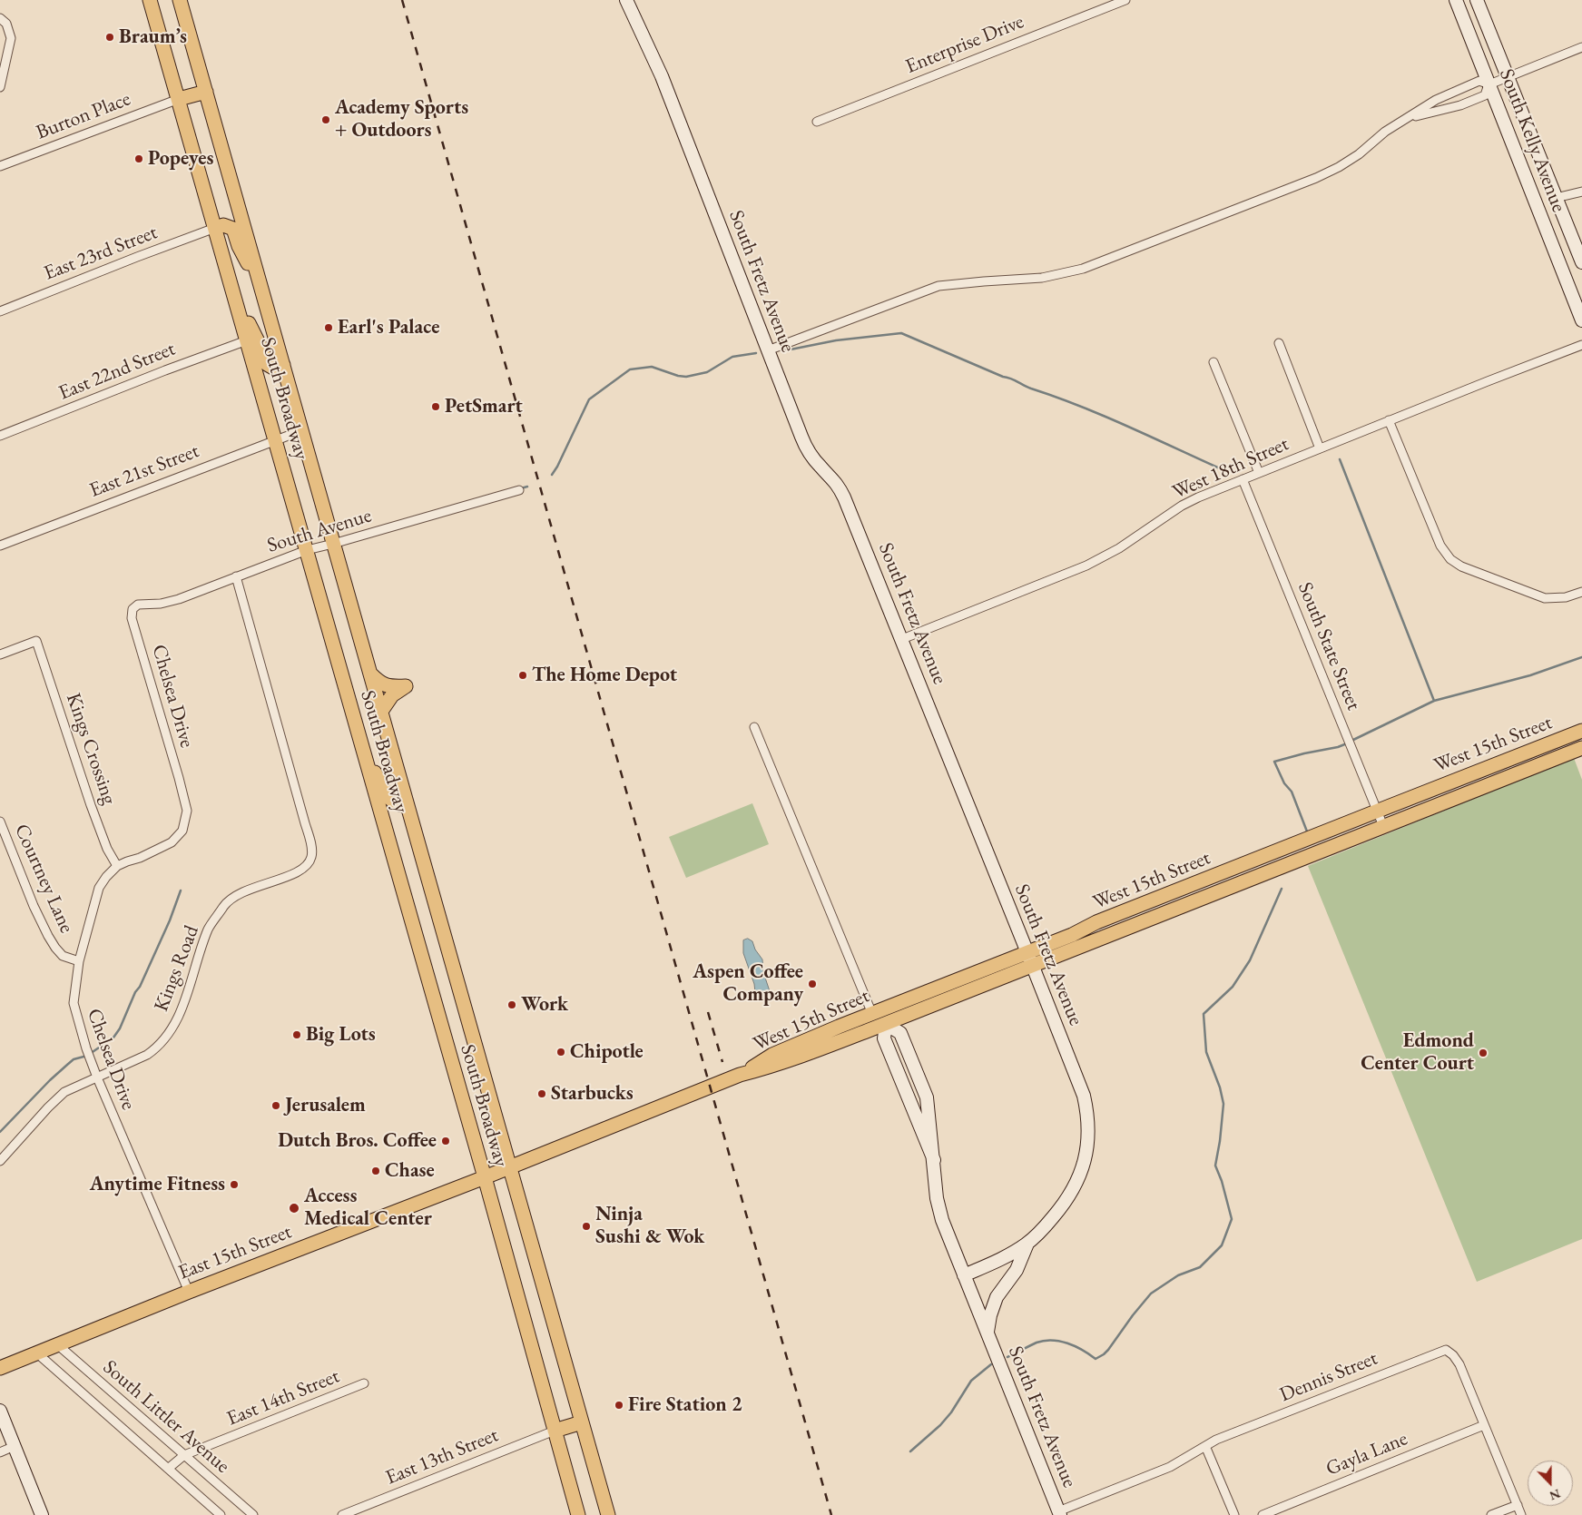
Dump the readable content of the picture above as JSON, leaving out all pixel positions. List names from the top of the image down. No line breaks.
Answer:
{"streets":{"main road":["South Broadway","West 15th Street","East 15th Street"],"street":["Enterprise Drive","Burton Place","South Kelly Avenue","East 23rd Street","South Fretz Avenue","East 22nd Street","West 18th Street","East 21st Street","South Avenue","South State Street","Chelsea Drive","Kings Crossing","Courtney Lane","Kings Road","Dennis Street","East 14th Street","South Littler Avenue","Gayla Lane","East 13th Street"]},"crossings":[["Burton Place","South Broadway"],["East 23rd Street","South Broadway"],["South Fretz Avenue","West 18th Street"],["South Fretz Avenue","West 15th Street"],["South Fretz Avenue","Dennis Street"],["East 22nd Street","South Broadway"],["South Broadway","East 21st Street"],["South Broadway","South Avenue"],["South Broadway","West 15th Street"],["South Broadway","East 15th Street"],["South Broadway","East 13th Street"],["West 18th Street","South State Street"],["South Avenue","Chelsea Drive"],["South Avenue","Kings Road"],["South State Street","West 15th Street"],["Chelsea Drive","Kings Crossing"],["Chelsea Drive","Courtney Lane"],["Chelsea Drive","Kings Road"],["Chelsea Drive","East 15th Street"],["West 15th Street","East 15th Street"],["East 15th Street","South Littler Avenue"],["Dennis Street","Gayla Lane"],["East 14th Street","South Littler Avenue"]],"places":["Braum’s","Academy Sports + Outdoors","Popeyes","Earl's Palace","PetSmart","The Home Depot","Aspen Coffee Company","Work","Big Lots","Chipotle","Edmond Center Court","Starbucks","Jerusalem","Dutch Bros. Coffee","Chase","Anytime Fitness","Access Medical Center","Ninja Sushi & Wok","Fire Station 2"],"north":"bottom"}
